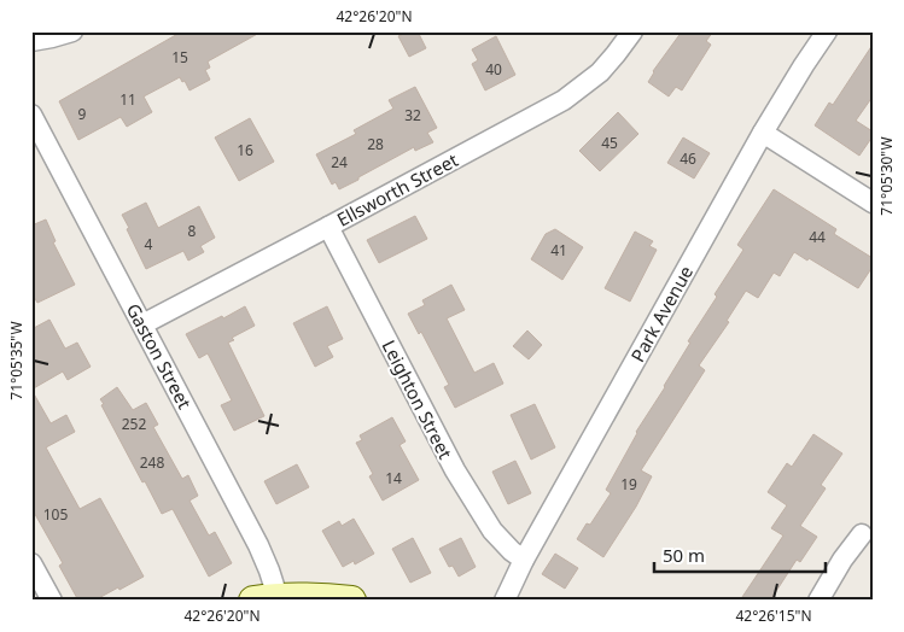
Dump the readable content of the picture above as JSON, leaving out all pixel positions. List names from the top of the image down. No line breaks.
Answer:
{"streets":{"street":["Ellsworth Street","Park Avenue","Gaston Street","Leighton Street"]},"crossings":[["Ellsworth Street","Gaston Street"],["Ellsworth Street","Leighton Street"],["Park Avenue","Leighton Street"]],"house_numbers":["15","40","11","9","32","45","28","16","46","24","8","44","4","41","252","248","14","19","105"],"scale_bar":"50 m","coordinates":["42°26'20\"N","71°05'30\"W","71°05'35\"W","42°26'15\"N"]}
